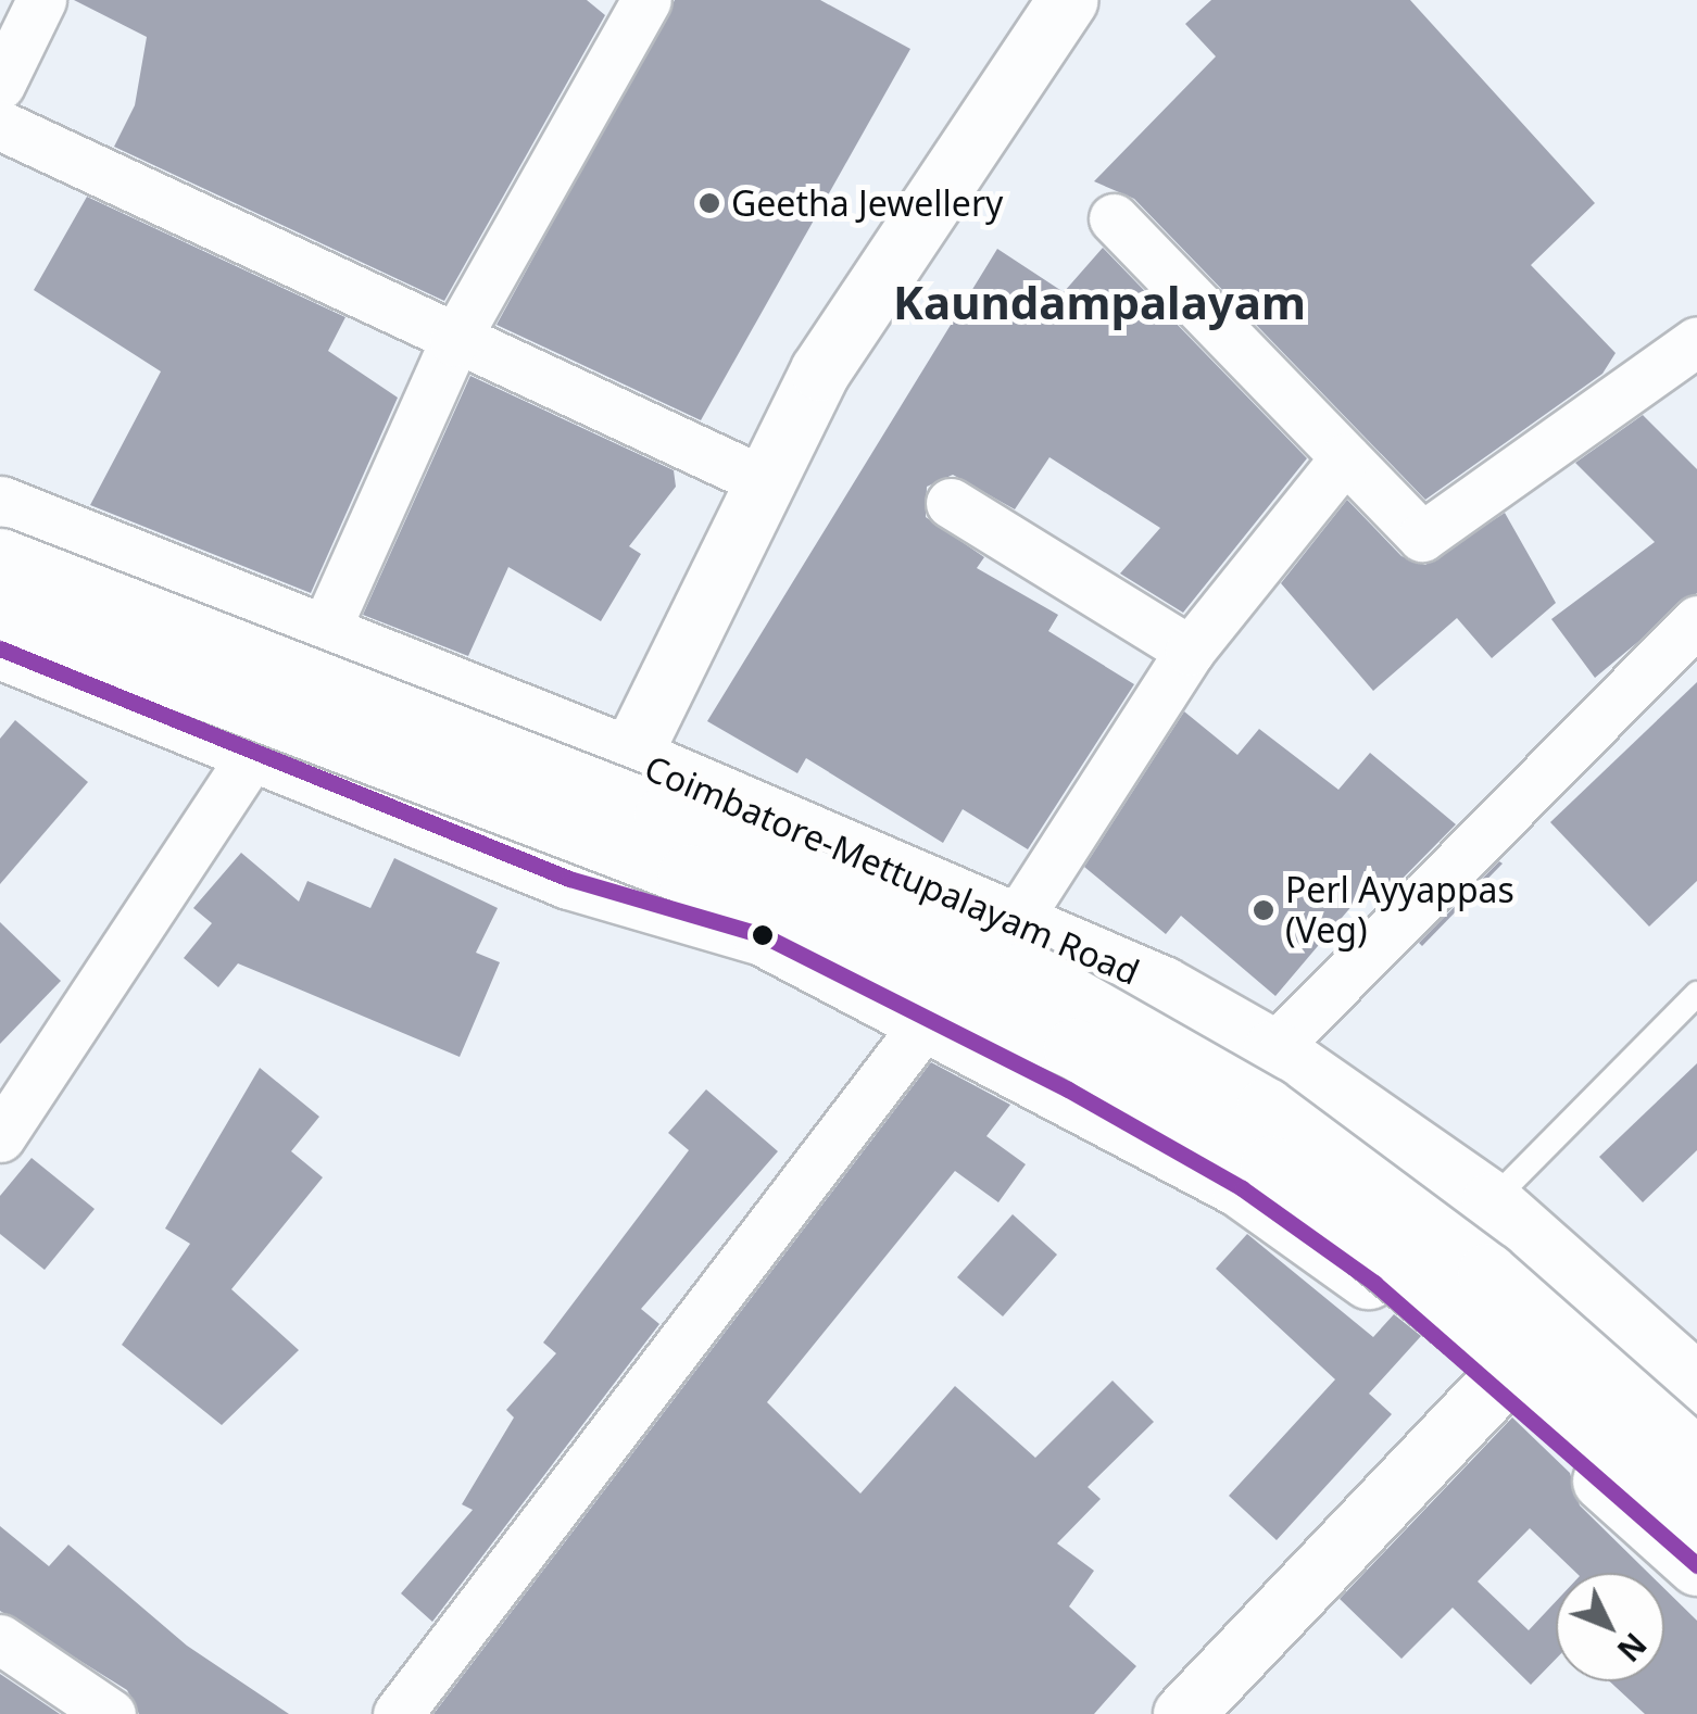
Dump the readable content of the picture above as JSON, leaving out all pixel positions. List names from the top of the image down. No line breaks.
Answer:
{"streets":{"main road":["Coimbatore-Mettupalayam Road"]},"districts":["Kaundampalayam"],"places":["Geetha Jewellery","Perl Ayyappas (Veg)"],"north":"bottom right"}
